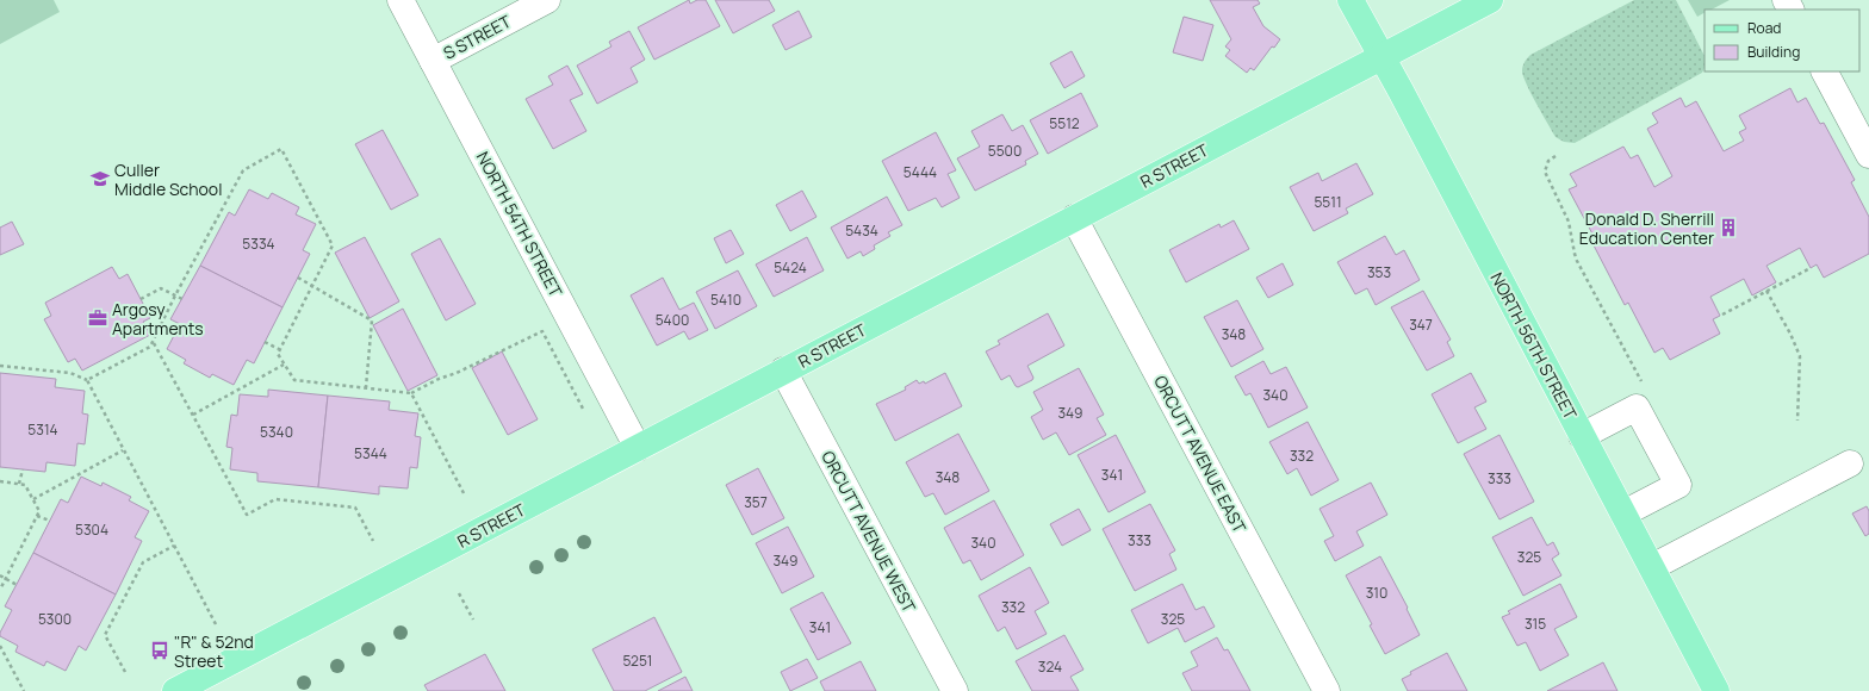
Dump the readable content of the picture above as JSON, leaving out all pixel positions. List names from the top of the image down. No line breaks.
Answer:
{"streets":{"main road":["R STREET","NORTH 56TH STREET"],"street":["S STREET","NORTH 54TH STREET","ORCUTT AVENUE EAST","ORCUTT AVENUE WEST"]},"crossings":[["S STREET","NORTH 54TH STREET"],["R STREET","NORTH 54TH STREET"],["R STREET","NORTH 56TH STREET"],["R STREET","ORCUTT AVENUE EAST"],["R STREET","ORCUTT AVENUE WEST"]],"places":{"school or university":["Culler Middle School"],"building":["Donald D. Sherrill Education Center"],"office":["Argosy Apartments"],"bus stop":["\"R\" & 52nd Street"]},"house_numbers":["5512","5500","5444","5511","5434","5334","5424","353","5410","5400","347","348","340","349","5314","5340","5344","332","341","348","333","357","5304","333","340","325","349","310","332","5300","325","315","341","5251","324"],"legend":["Road","Building"]}
